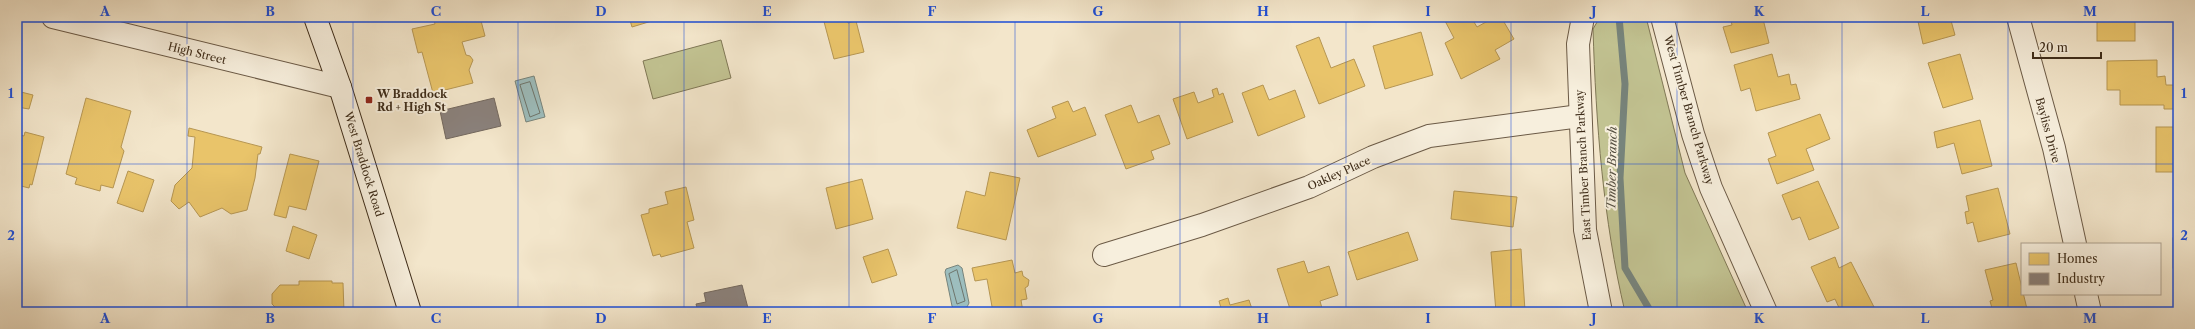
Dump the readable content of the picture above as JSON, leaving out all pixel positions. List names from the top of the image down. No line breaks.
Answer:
{"streets":{"street":["High Street","West Timber Branch Parkway","Bayliss Drive","West Braddock Road","East Timber Branch Parkway","Oakley Place"]},"crossings":[["High Street","West Braddock Road"],["East Timber Branch Parkway","Oakley Place"]],"water":["Timber Branch"],"places":{"transit":["W Braddock Rd + High St"]},"legend":["Homes","Industry"],"scale_bar":"20 m","grid":{"columns":["A","B","C","D","E","F","G","H","I","J","K","L","M"],"rows":["1","2"]}}
